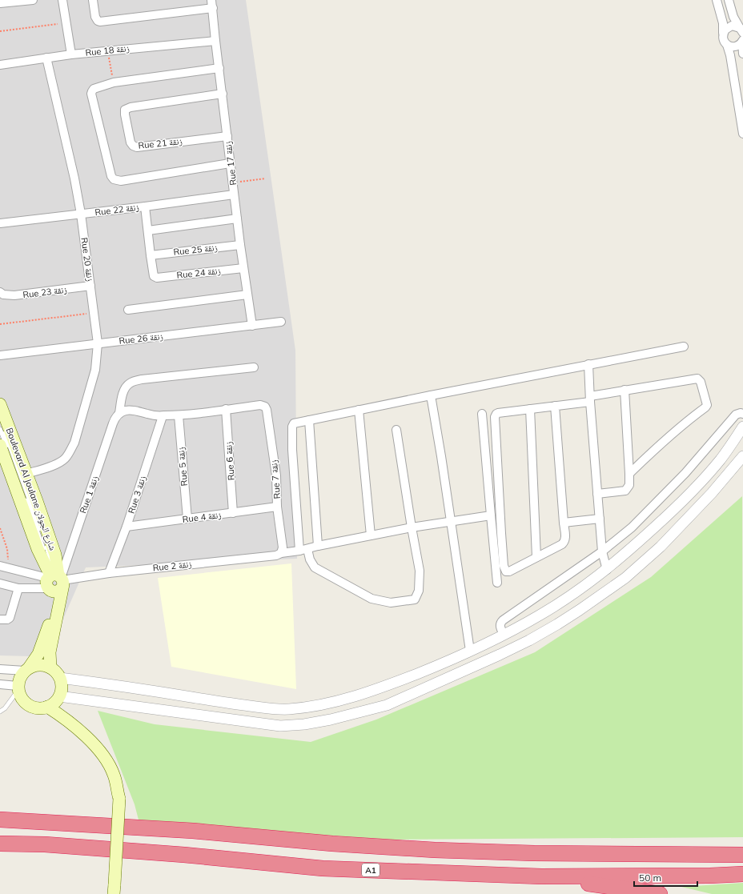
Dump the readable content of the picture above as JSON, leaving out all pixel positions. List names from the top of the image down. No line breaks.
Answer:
{"streets":{"highway":["A1"],"main road":["Boulevard Al Joulane شارع الجولان"],"street":["Rue 18 زنقة","Rue 21 زنقة","Rue 17 زنقة","Rue 22 زنقة","Rue 25 زنقة","Rue 20 زنقة","Rue 24 زنقة","Rue 23 زنقة","Rue 26 زنقة","Rue 6 زنقة","Rue 5 زنقة","Rue 7 زنقة","Rue 1 زنقة","Rue 3 زنقة","Rue 4 زنقة","Rue 2 زنقة"]},"crossings":[["Rue 18 زنقة","Rue 17 زنقة"],["Rue 18 زنقة","Rue 20 زنقة"],["Rue 21 زنقة","Rue 17 زنقة"],["Rue 17 زنقة","Rue 22 زنقة"],["Rue 17 زنقة","Rue 25 زنقة"],["Rue 17 زنقة","Rue 24 زنقة"],["Rue 17 زنقة","Rue 26 زنقة"],["Rue 22 زنقة","Rue 20 زنقة"],["Rue 25 زنقة","Rue 24 زنقة"],["Rue 20 زنقة","Rue 23 زنقة"],["Rue 20 زنقة","Rue 26 زنقة"],["Rue 20 زنقة","Boulevard Al Joulane شارع الجولان"],["Rue 6 زنقة","Rue 7 زنقة"],["Rue 6 زنقة","Rue 4 زنقة"],["Rue 5 زنقة","Rue 4 زنقة"],["Rue 7 زنقة","Rue 4 زنقة"],["Rue 7 زنقة","Rue 2 زنقة"],["Boulevard Al Joulane شارع الجولان","Rue 1 زنقة"],["Boulevard Al Joulane شارع الجولان","Rue 2 زنقة"],["Rue 1 زنقة","Rue 2 زنقة"],["Rue 3 زنقة","Rue 4 زنقة"],["Rue 3 زنقة","Rue 2 زنقة"]],"scale_bar":"50 m"}
